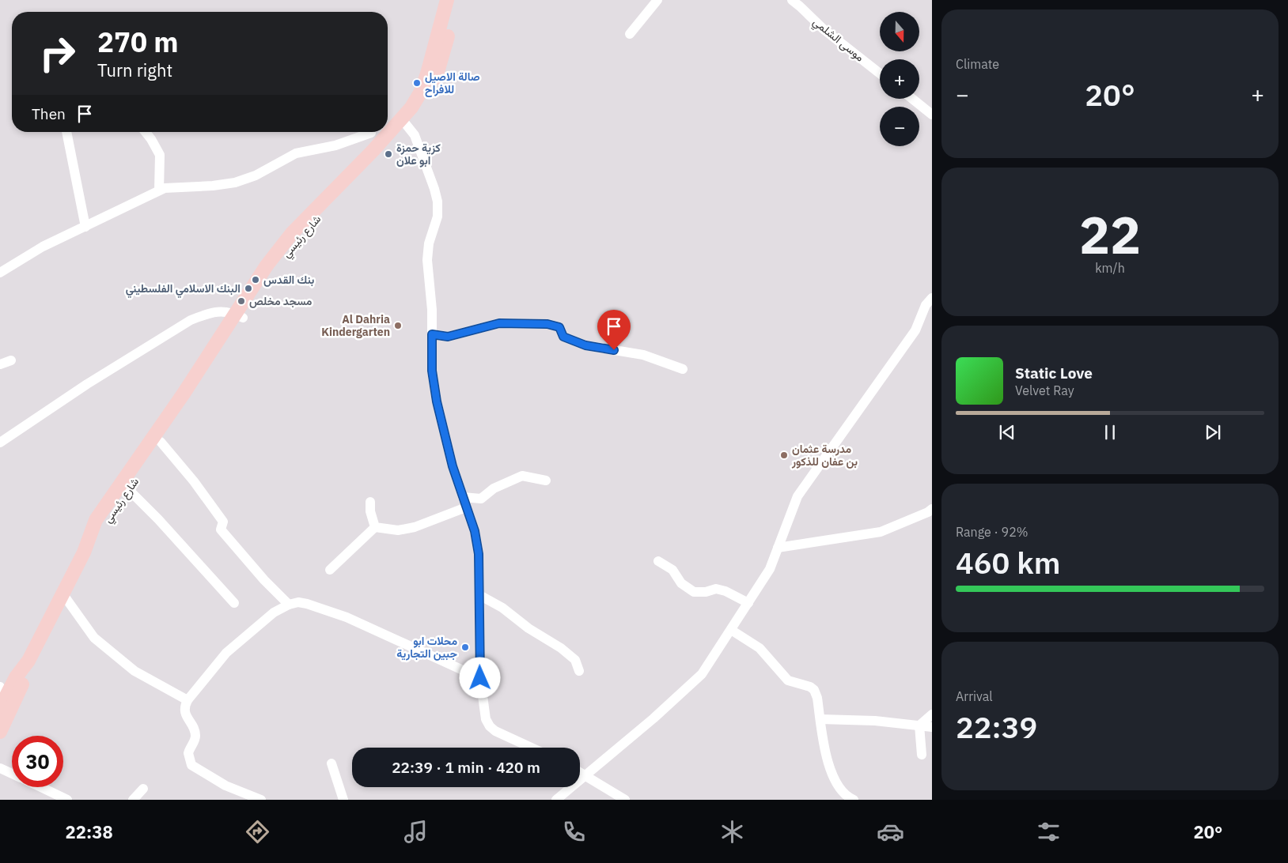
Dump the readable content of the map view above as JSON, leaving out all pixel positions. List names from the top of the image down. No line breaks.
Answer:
{"streets":{"main road":["شارع رئيسي"],"street":["موسى الشلمي"]},"places":["صالة الاصيل للافراح","كزية حمزة ابو علان","بنك القدس","البنك الاسلامي الفلسطيني","مسجد مخلص","Al Dahria Kindergarten","مدرسة عثمان بن عفان للذكور","محلات ابو جبين التجارية"],"north":"bottom","page":{"tile":["Climate",["22","km/h"],["Range · 92%","460 km"],["Arrival","22:39"]],"map_buttons":["+","−"],"turn":["270 m","Turn right"],"heat":["−","20°","+"],"then":"Then","song":["Static Love","Velvet Ray"],"limit":"30","trip":"22:39 · 1 min · 420 m","tabs":["22:38","20°"]}}
